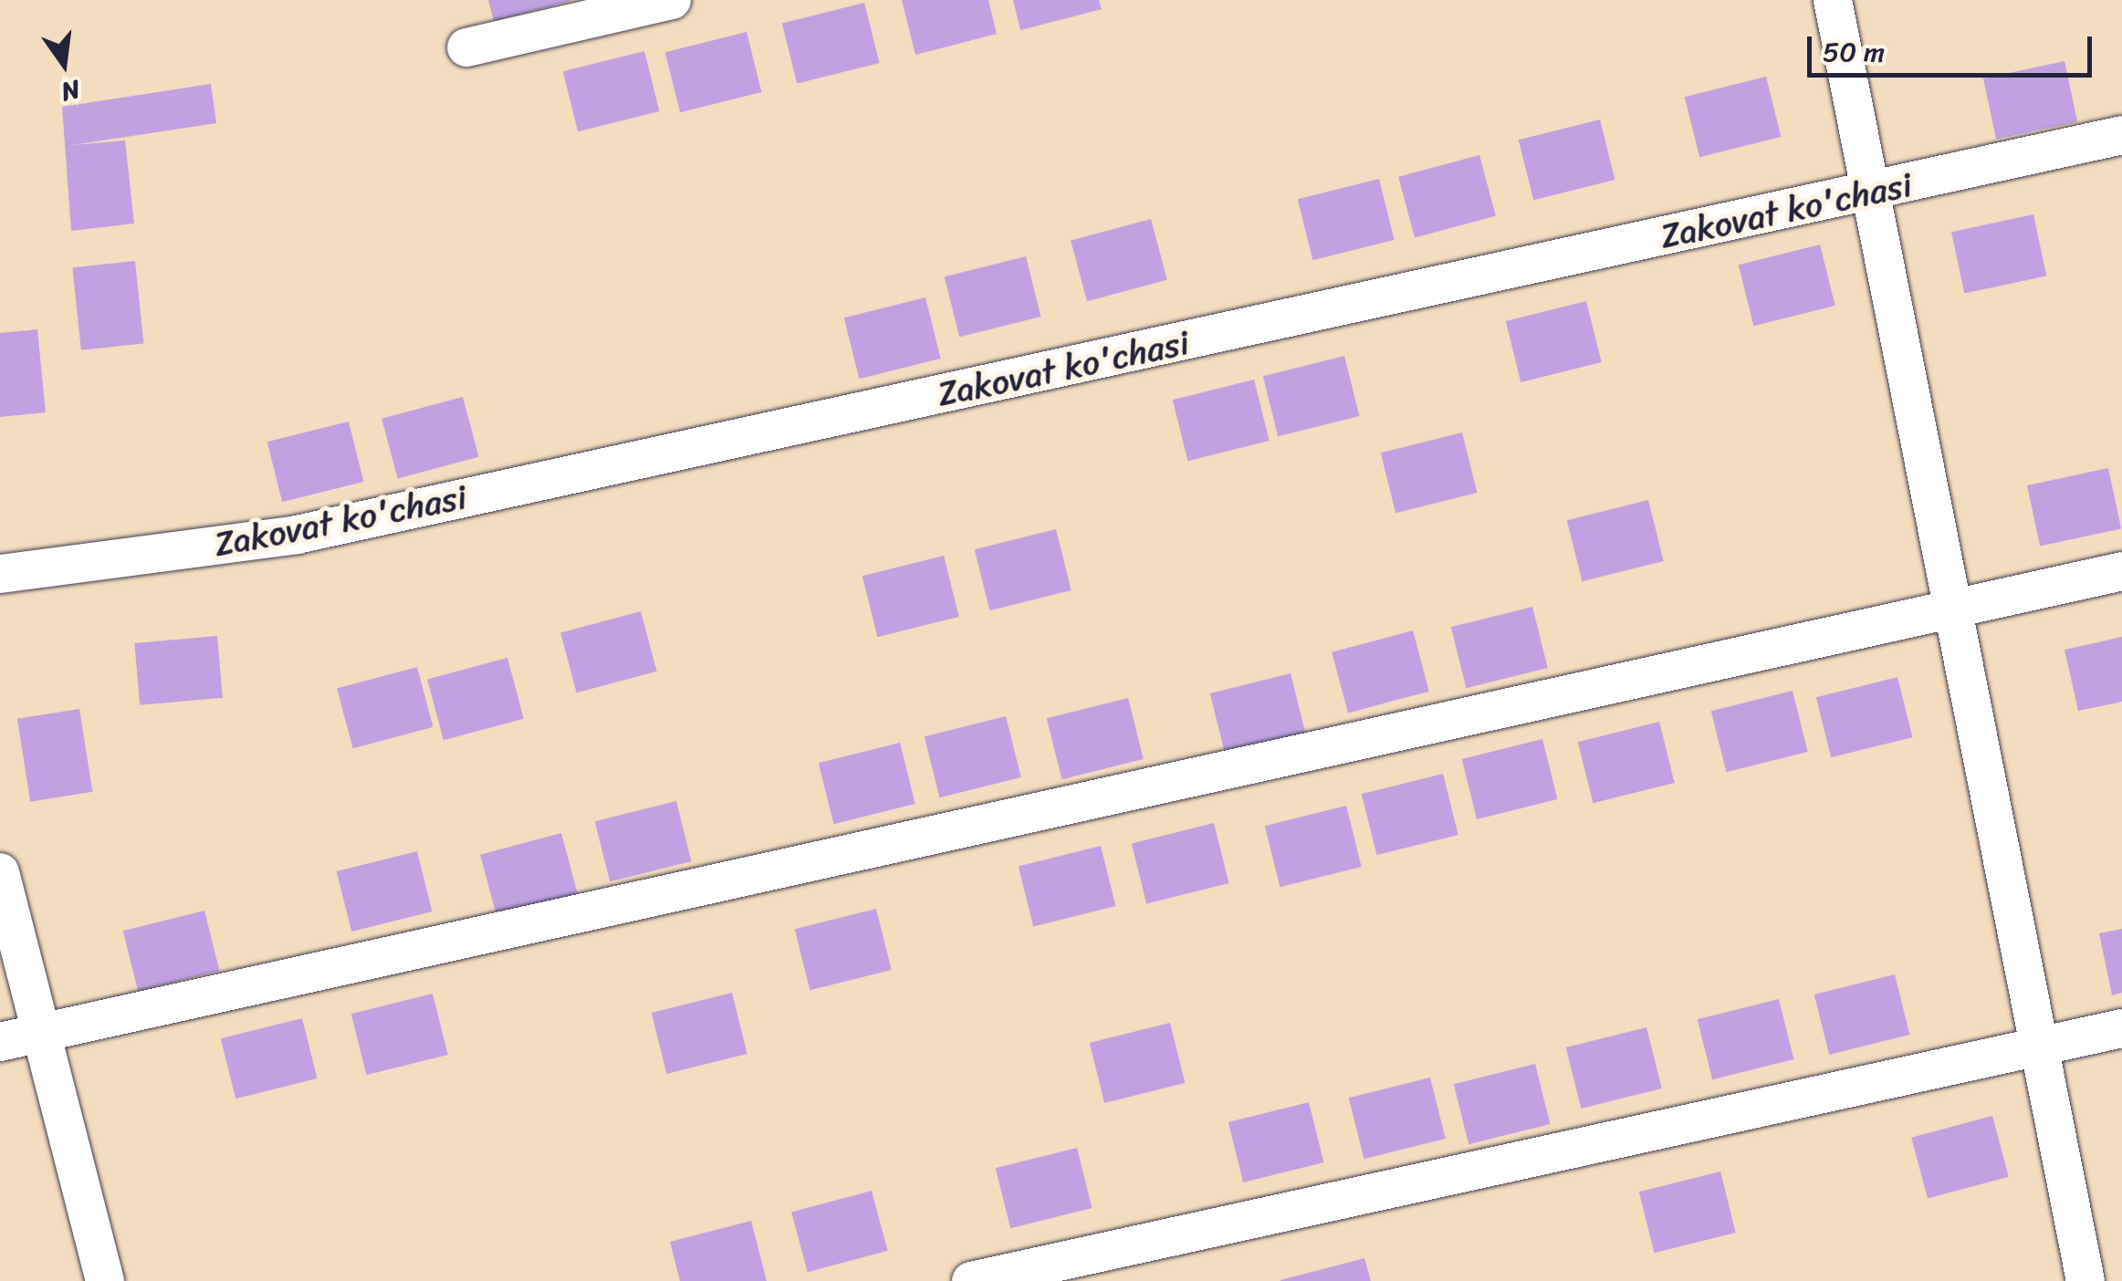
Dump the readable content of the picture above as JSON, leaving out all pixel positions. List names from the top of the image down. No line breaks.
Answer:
{"streets":{"street":["Zakovat ko'chasi"]},"scale_bar":"50 m","north":"bottom"}
